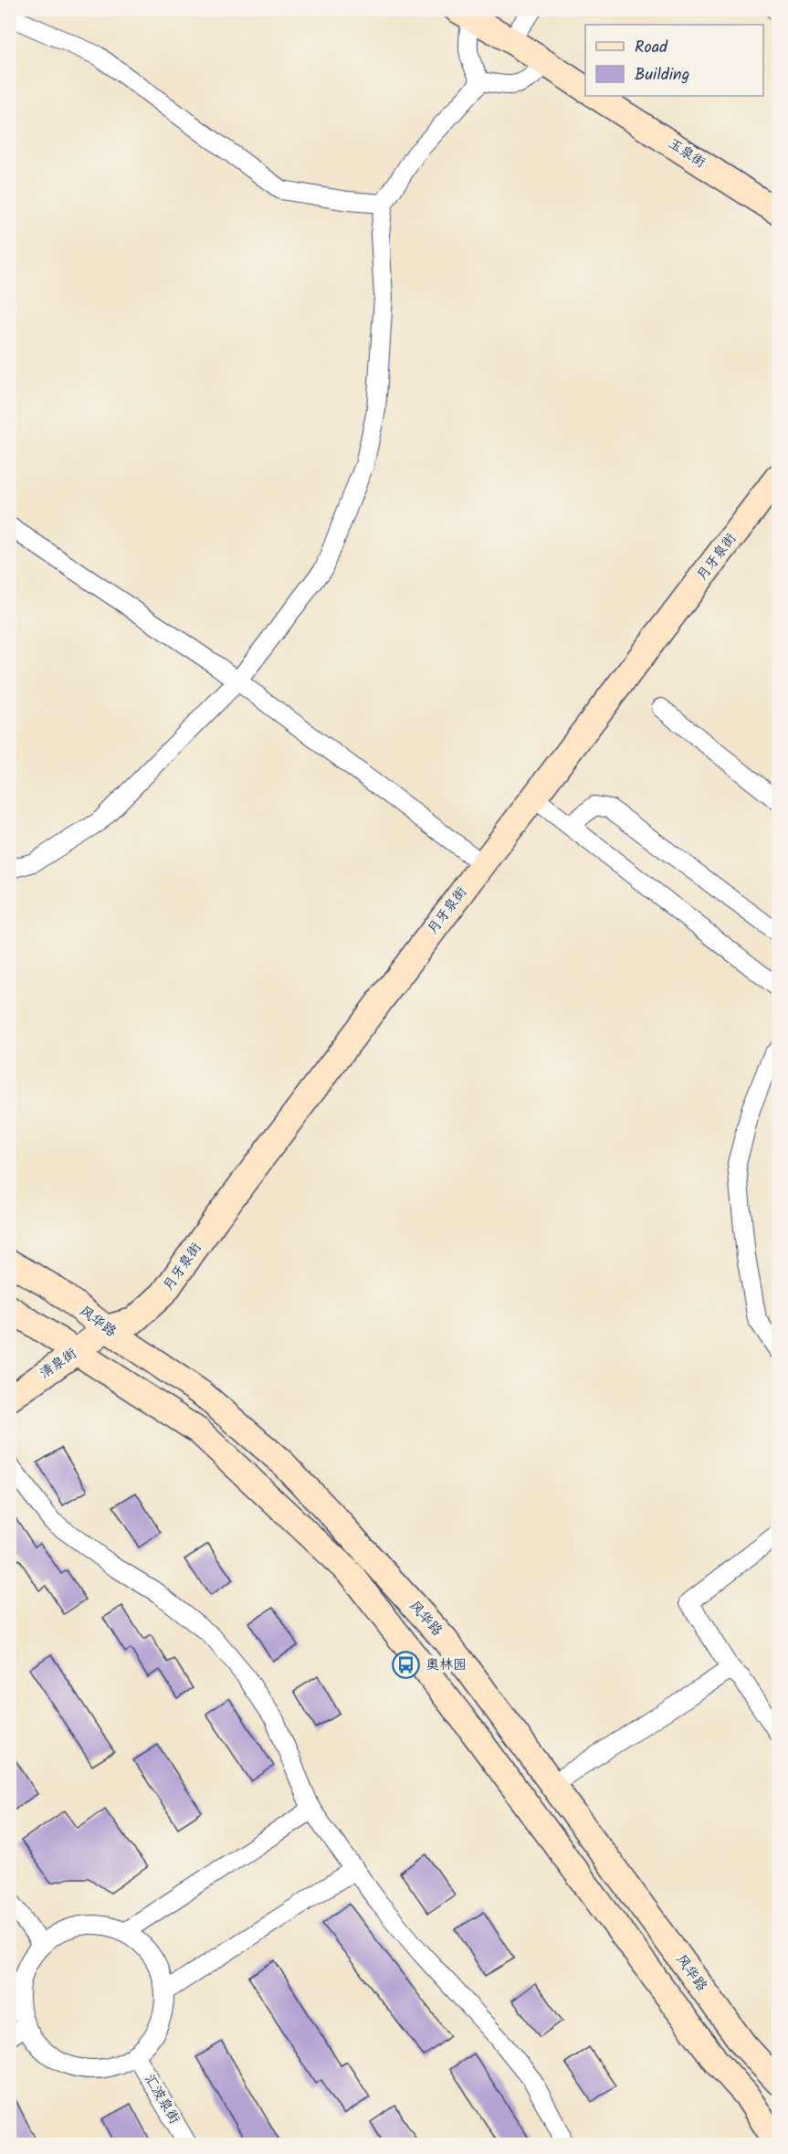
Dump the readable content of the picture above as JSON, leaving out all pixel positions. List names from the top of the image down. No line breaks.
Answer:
{"streets":{"street":["玉泉街","月牙泉街","风华路","清泉街","汇波泉街"]},"crossings":[["月牙泉街","风华路"],["月牙泉街","清泉街"],["风华路","清泉街"]],"places":{"bus stop":["奥林园"]},"legend":["Road","Building"]}
